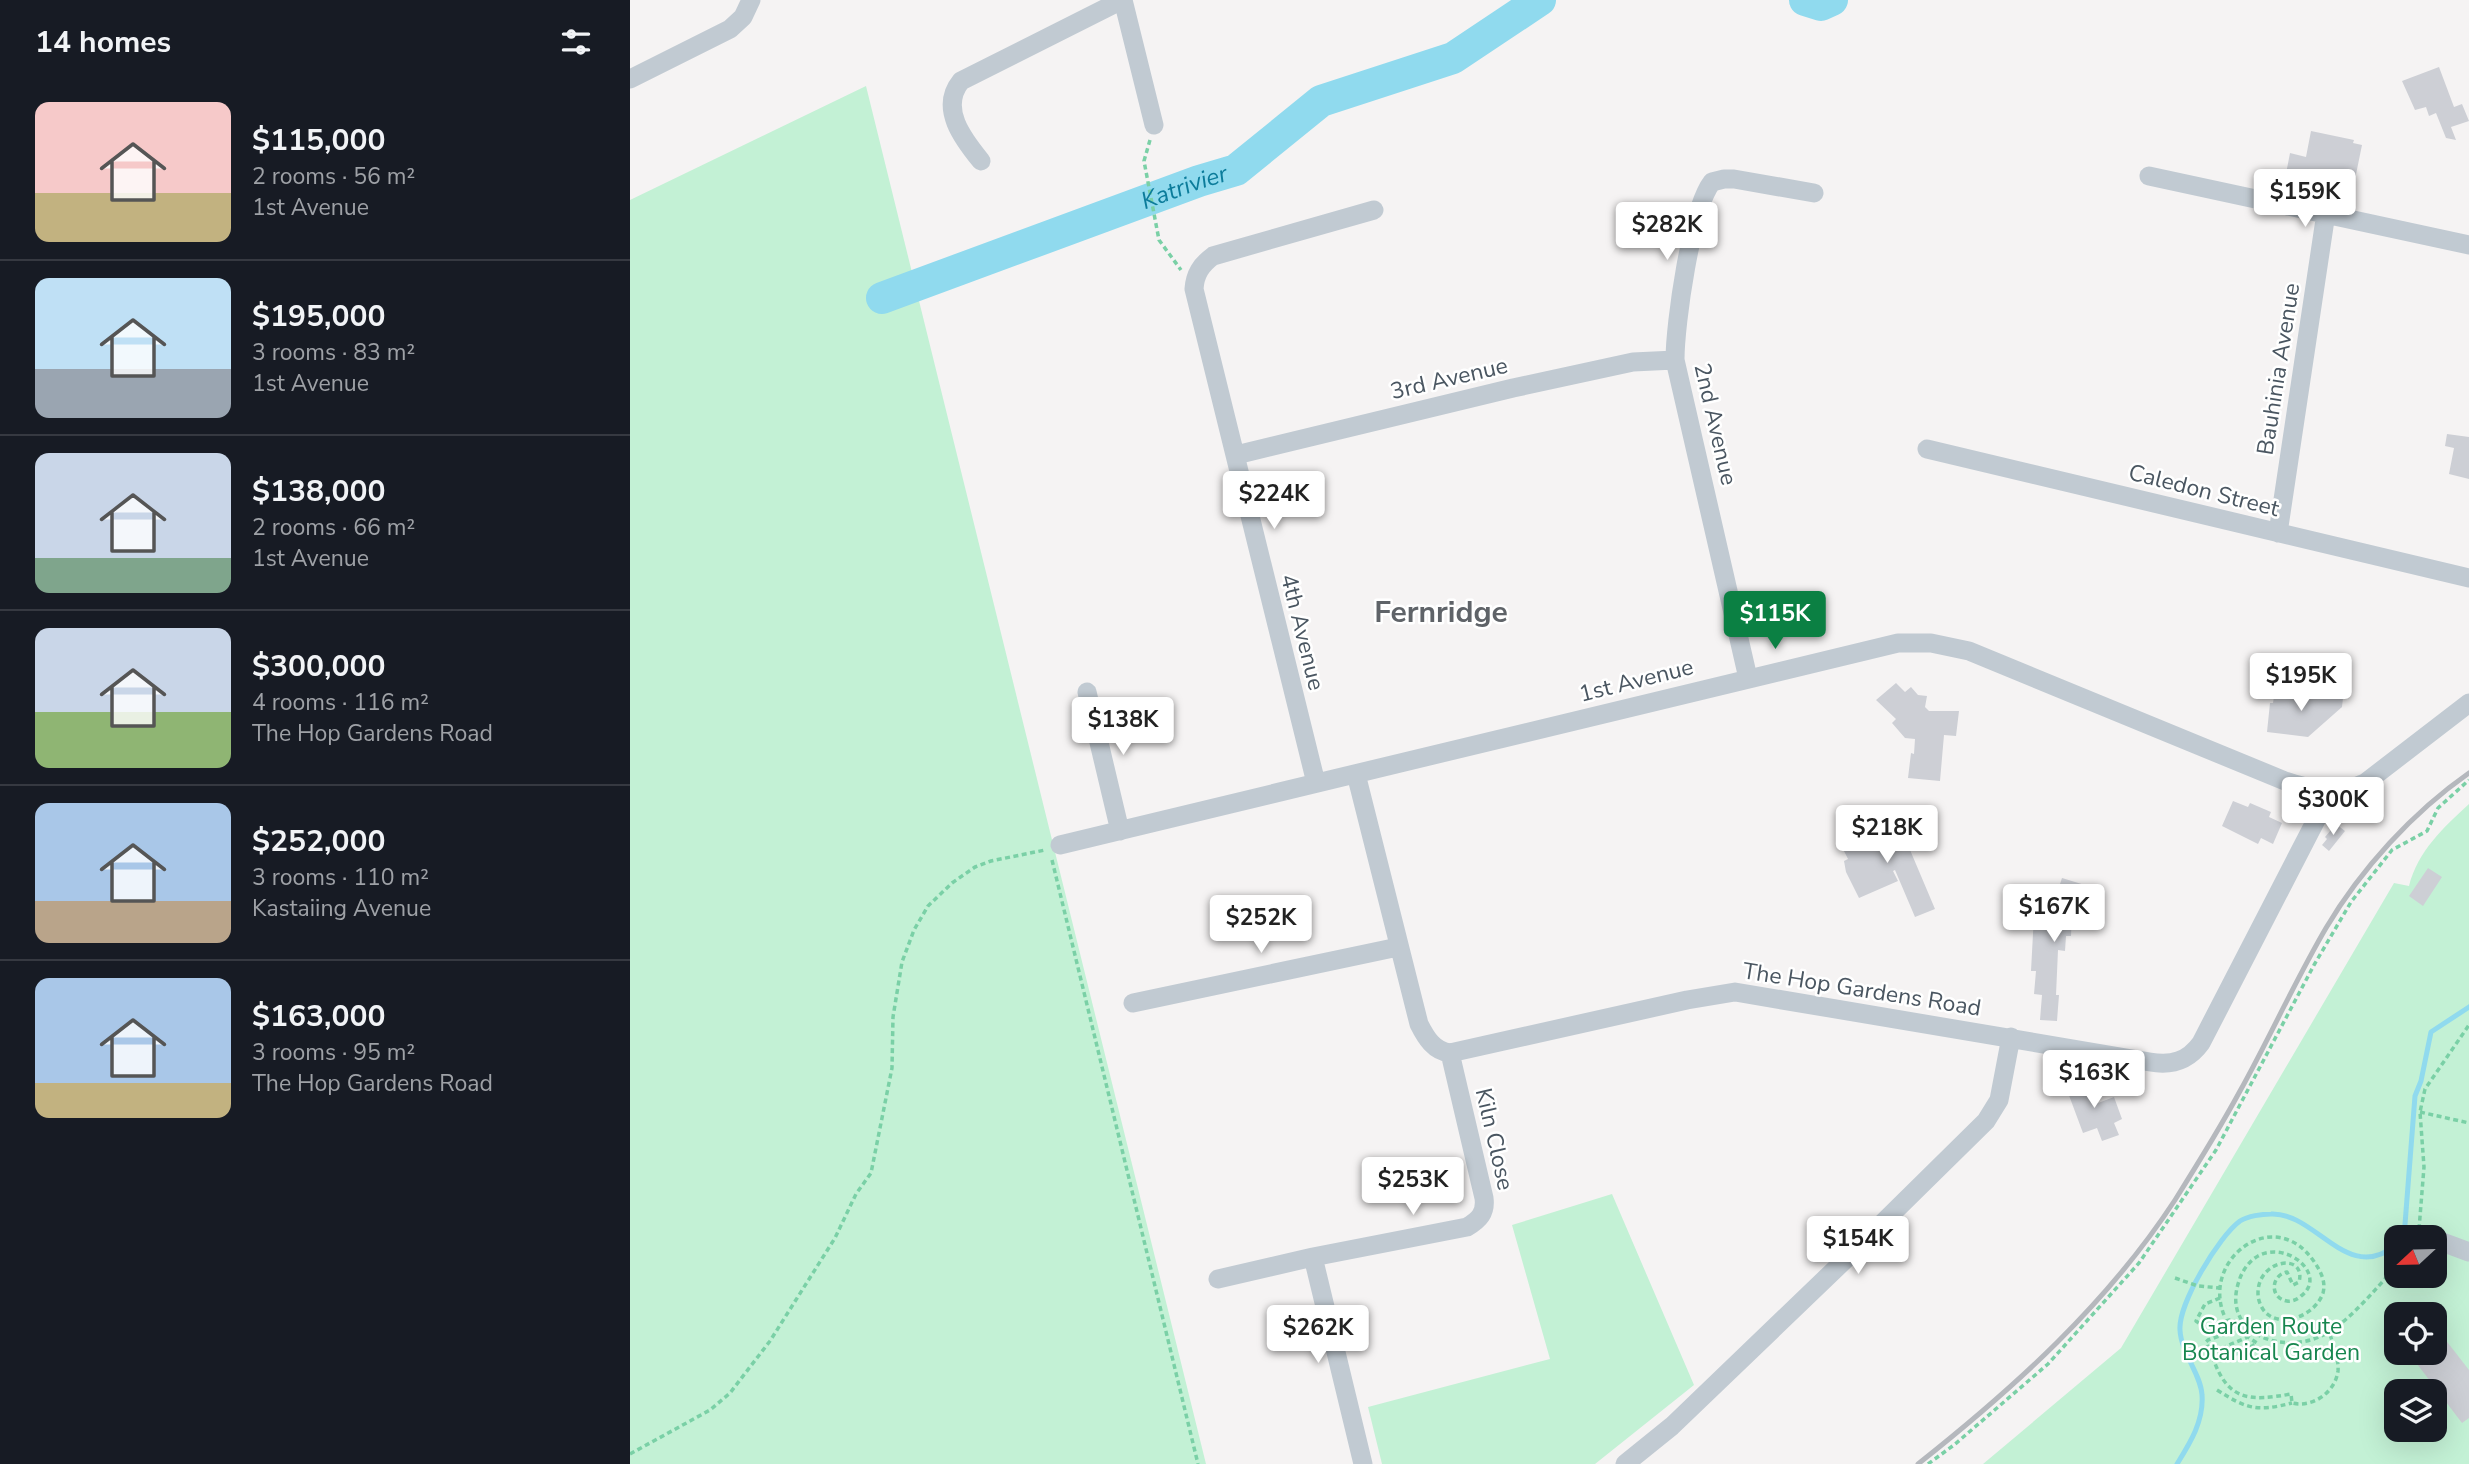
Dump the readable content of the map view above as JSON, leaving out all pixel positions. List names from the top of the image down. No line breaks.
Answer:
{"streets":{"street":["Bauhinia Avenue","3rd Avenue","2nd Avenue","Caledon Street","4th Avenue","1st Avenue","The Hop Gardens Road","Kiln Close"]},"crossings":[["Bauhinia Avenue","Caledon Street"],["3rd Avenue","2nd Avenue"],["3rd Avenue","4th Avenue"],["2nd Avenue","1st Avenue"],["4th Avenue","1st Avenue"],["1st Avenue","The Hop Gardens Road"],["The Hop Gardens Road","Kiln Close"]],"districts":["Fernridge"],"water":["Katrivier"],"parks":["Garden Route Botanical Garden"],"north":"left","page":{"heading":"14 homes","list":[{"name":"$115,000","note":"2 rooms · 56 m² · 1st Avenue"},{"name":"$195,000","note":"3 rooms · 83 m² · 1st Avenue"},{"name":"$138,000","note":"2 rooms · 66 m² · 1st Avenue"},{"name":"$300,000","note":"4 rooms · 116 m² · The Hop Gardens Road"},{"name":"$252,000","note":"3 rooms · 110 m² · Kastaiing Avenue"},{"name":"$163,000","note":"3 rooms · 95 m² · The Hop Gardens Road"}],"price":["$159K","$282K","$224K","$115K","$195K","$138K","$300K","$218K","$167K","$252K","$163K","$253K","$154K","$262K"]}}
